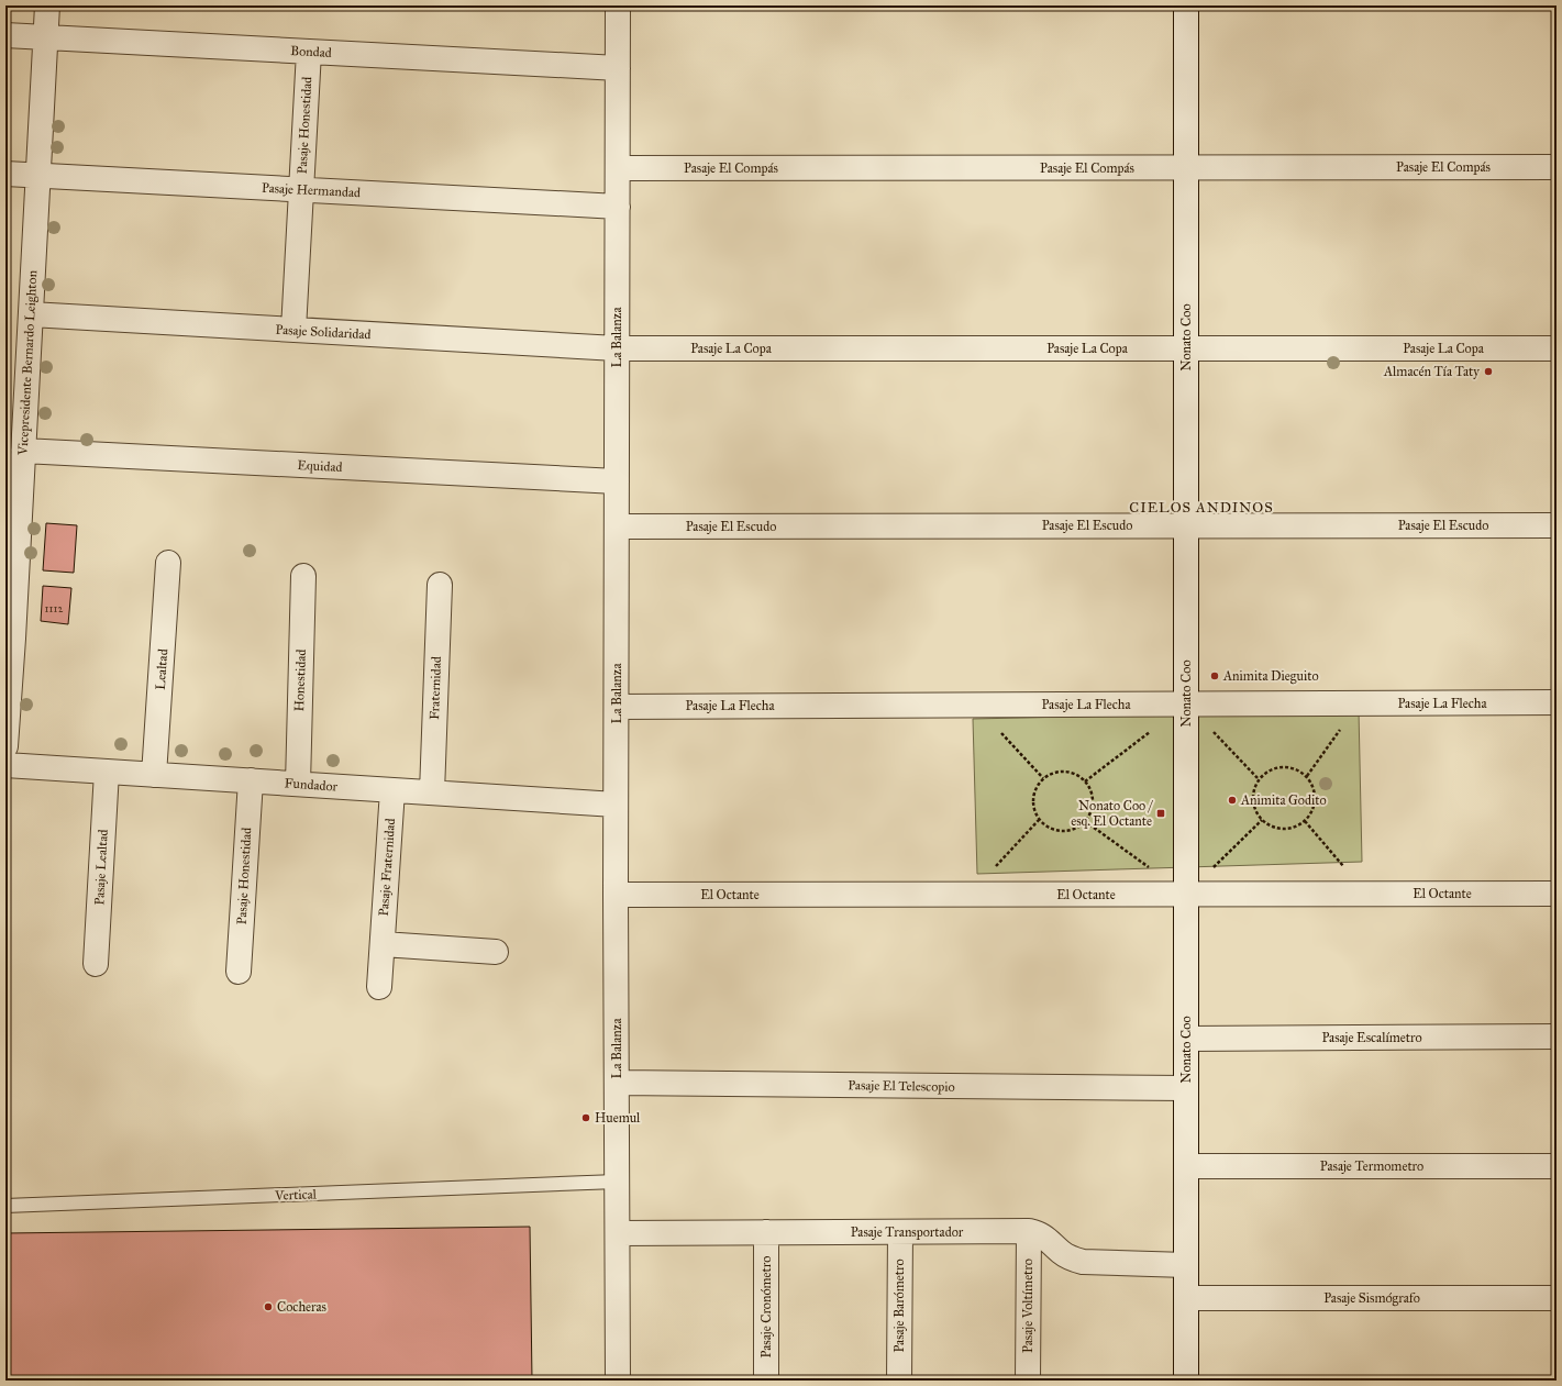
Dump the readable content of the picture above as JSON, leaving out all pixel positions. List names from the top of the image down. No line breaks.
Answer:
{"streets":{"street":["Bondad","Pasaje Honestidad","Pasaje El Compás","Pasaje Hermandad","Pasaje Solidaridad","La Balanza","Nonato Coo","Pasaje La Copa","Vicepresidente Bernardo Leighton","Equidad","Pasaje El Escudo","Lealtad","Honestidad","Fraternidad","Pasaje La Flecha","Fundador","Pasaje Lealtad","Pasaje Fraternidad","El Octante","Pasaje Escalímetro","Pasaje El Telescopio","Pasaje Termometro","Pasaje Transportador","Pasaje Sismógrafo","Pasaje Barómetro","Pasaje Voltímetro","Pasaje Cronómetro"],"lane":["Vertical"]},"crossings":[["Bondad","Pasaje Honestidad"],["Bondad","La Balanza"],["Bondad","Vicepresidente Bernardo Leighton"],["Pasaje Honestidad","Pasaje Hermandad"],["Pasaje Honestidad","Pasaje Solidaridad"],["Pasaje Honestidad","Fundador"],["Pasaje El Compás","La Balanza"],["Pasaje El Compás","Nonato Coo"],["Pasaje Hermandad","La Balanza"],["Pasaje Hermandad","Vicepresidente Bernardo Leighton"],["Pasaje Solidaridad","La Balanza"],["Pasaje Solidaridad","Pasaje La Copa"],["Pasaje Solidaridad","Vicepresidente Bernardo Leighton"],["La Balanza","Pasaje La Copa"],["La Balanza","Equidad"],["La Balanza","Pasaje El Escudo"],["La Balanza","Pasaje La Flecha"],["La Balanza","Fundador"],["La Balanza","El Octante"],["La Balanza","Pasaje El Telescopio"],["La Balanza","Vertical"],["La Balanza","Pasaje Transportador"],["Nonato Coo","Pasaje La Copa"],["Nonato Coo","Pasaje El Escudo"],["Nonato Coo","Pasaje La Flecha"],["Nonato Coo","El Octante"],["Nonato Coo","Pasaje Escalímetro"],["Nonato Coo","Pasaje El Telescopio"],["Nonato Coo","Pasaje Termometro"],["Nonato Coo","Pasaje Transportador"],["Nonato Coo","Pasaje Sismógrafo"],["Vicepresidente Bernardo Leighton","Equidad"],["Lealtad","Fundador"],["Honestidad","Fundador"],["Fraternidad","Fundador"],["Fundador","Pasaje Lealtad"],["Fundador","Pasaje Fraternidad"],["Pasaje Transportador","Pasaje Barómetro"],["Pasaje Transportador","Pasaje Voltímetro"],["Pasaje Transportador","Pasaje Cronómetro"]],"districts":["CIELOS ANDINOS"],"places":{"other":["Almacén Tía Taty","Animita Dieguito","Animita Godito","Huemul","Cocheras"],"transit":["Nonato Coo / esq. El Octante"]},"house_numbers":["1112"]}
